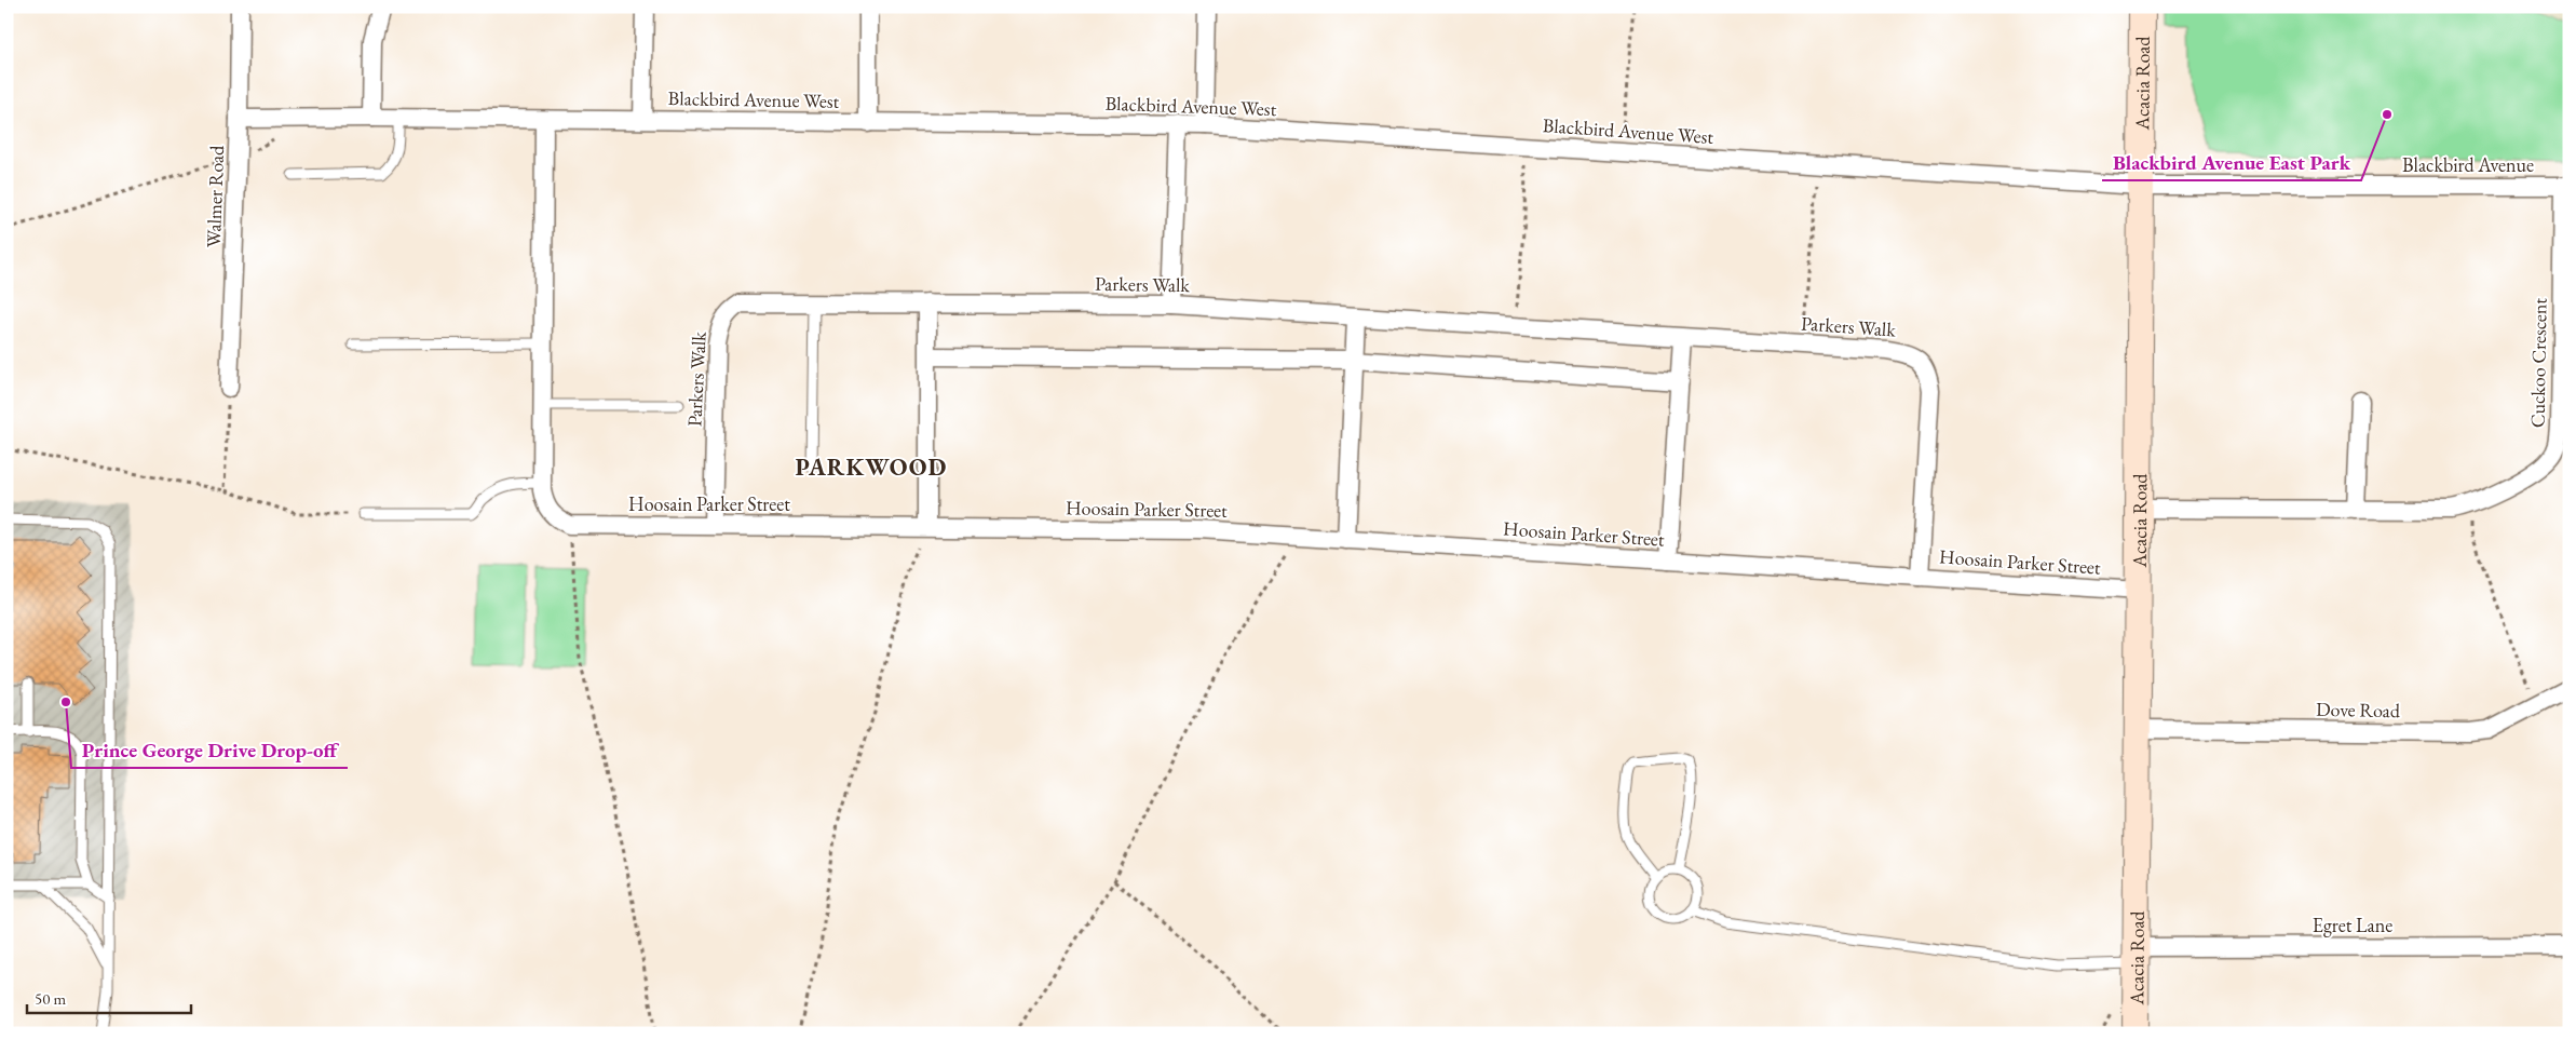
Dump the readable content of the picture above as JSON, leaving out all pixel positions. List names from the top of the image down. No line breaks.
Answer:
{"streets":{"street":["Acacia Road","Blackbird Avenue West","Blackbird Avenue","Walmer Road","Parkers Walk","Cuckoo Crescent","Hoosain Parker Street","Dove Road","Egret Lane"]},"crossings":[["Acacia Road","Blackbird Avenue West"],["Acacia Road","Blackbird Avenue"],["Acacia Road","Cuckoo Crescent"],["Acacia Road","Hoosain Parker Street"],["Acacia Road","Dove Road"],["Acacia Road","Egret Lane"],["Blackbird Avenue West","Blackbird Avenue"],["Blackbird Avenue West","Walmer Road"],["Blackbird Avenue","Cuckoo Crescent"],["Parkers Walk","Hoosain Parker Street"]],"districts":["PARKWOOD"],"places":["Blackbird Avenue East Park","Prince George Drive Drop-off"],"scale_bar":"50 m"}
